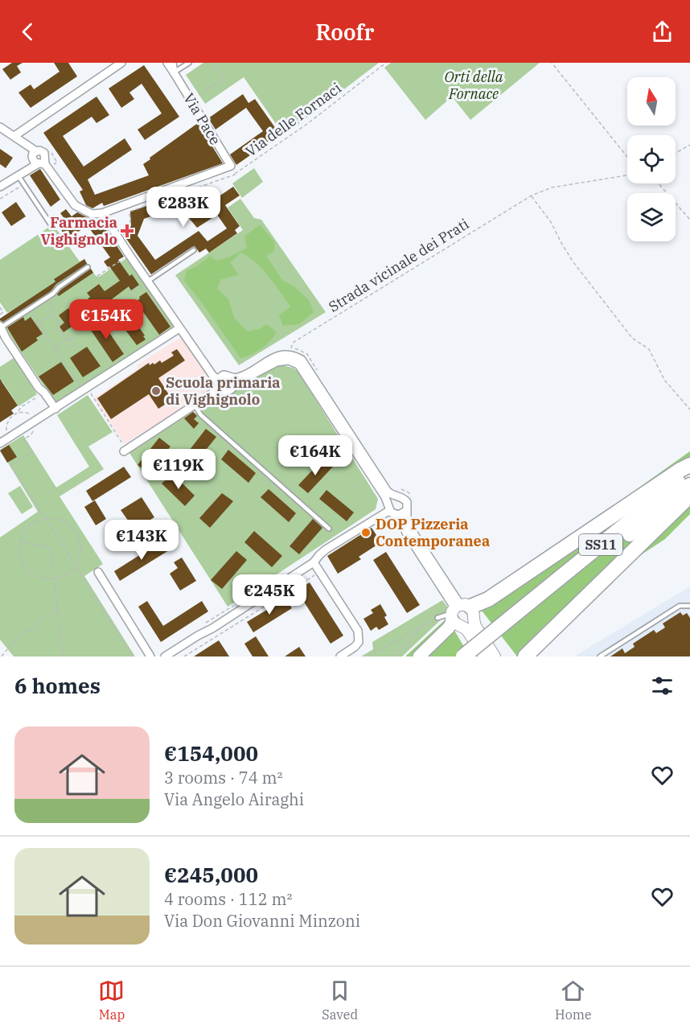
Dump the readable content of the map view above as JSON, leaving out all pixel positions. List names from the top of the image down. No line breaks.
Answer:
{"streets":{"highway":["SS11"],"street":["Via Pace"],"path":["Via delle Fornaci","Strada vicinale dei Prati"]},"parks":["Orti della Fornace"],"places":{"health":["Farmacia Vighignolo"],"other":["Scuola primaria di Vighignolo","DOP Pizzeria Contemporanea"]},"north":"top","page":{"header":"Roofr","price":["€283K","€154K","€164K","€119K","€143K","€245K"],"heading":"6 homes","list":[{"name":"€154,000","note":"3 rooms · 74 m² · Via Angelo Airaghi"},{"name":"€245,000","note":"4 rooms · 112 m² · Via Don Giovanni Minzoni"}],"tabs":["Map","Saved","Home"]}}
